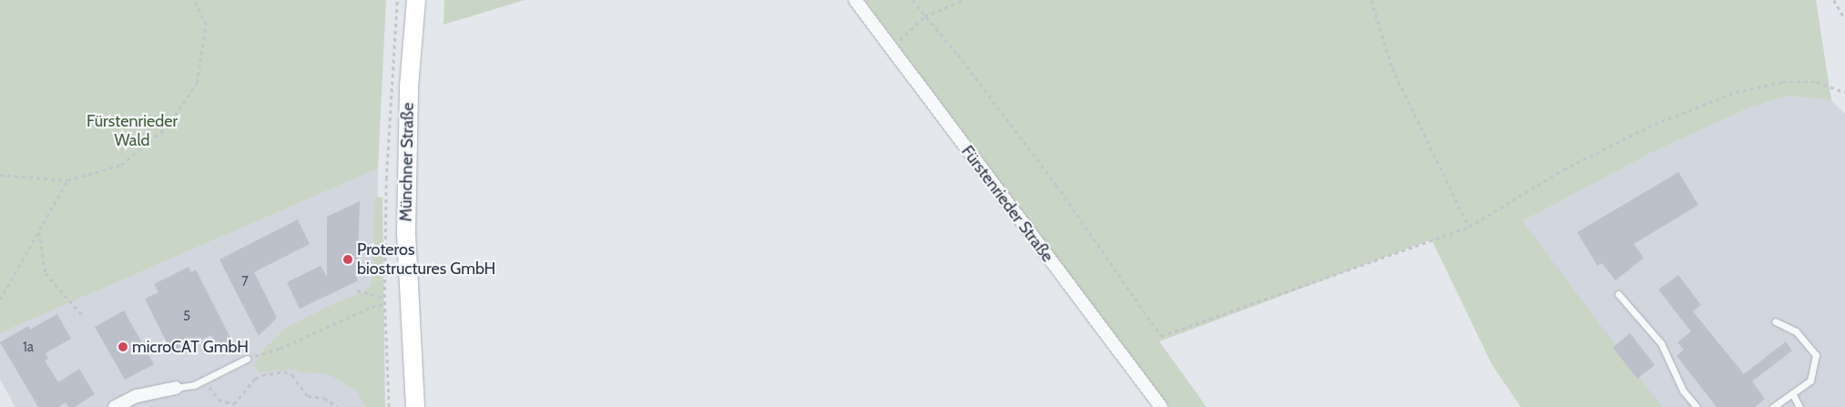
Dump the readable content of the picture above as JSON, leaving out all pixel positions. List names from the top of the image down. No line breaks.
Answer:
{"streets":{"main road":["Münchner Straße"],"street":["Fürstenrieder Straße"]},"parks":["Fürstenrieder Wald"],"places":["Proteros biostructures GmbH","microCAT GmbH"],"house_numbers":["7","5","1a"]}
